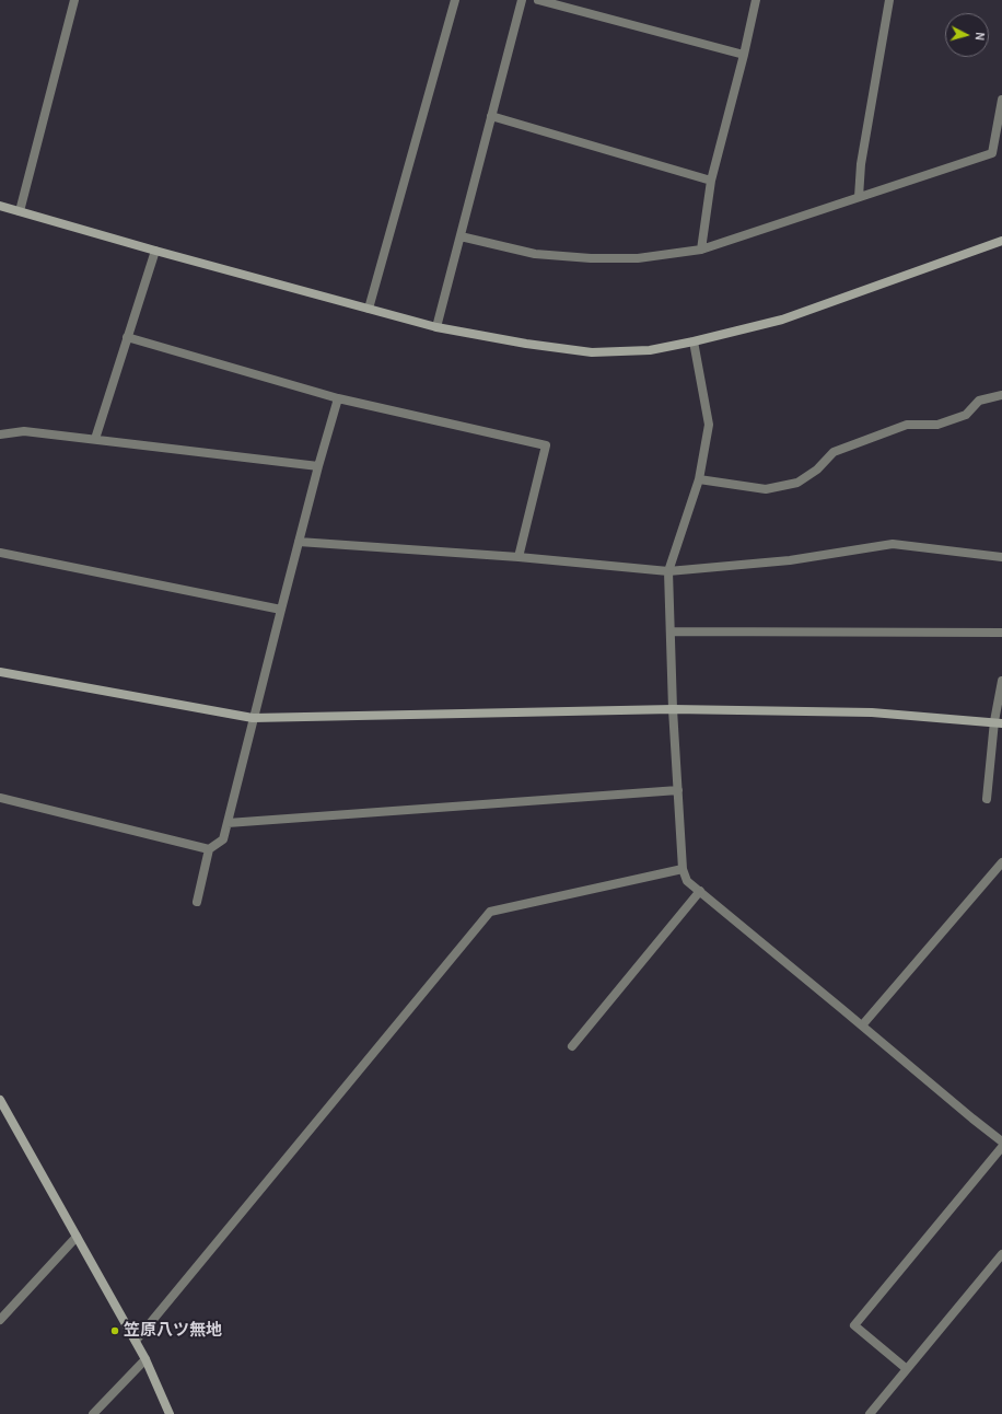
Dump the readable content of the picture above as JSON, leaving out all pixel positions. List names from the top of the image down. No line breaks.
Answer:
{"places":["笠原八ツ無地"],"north":"right"}
